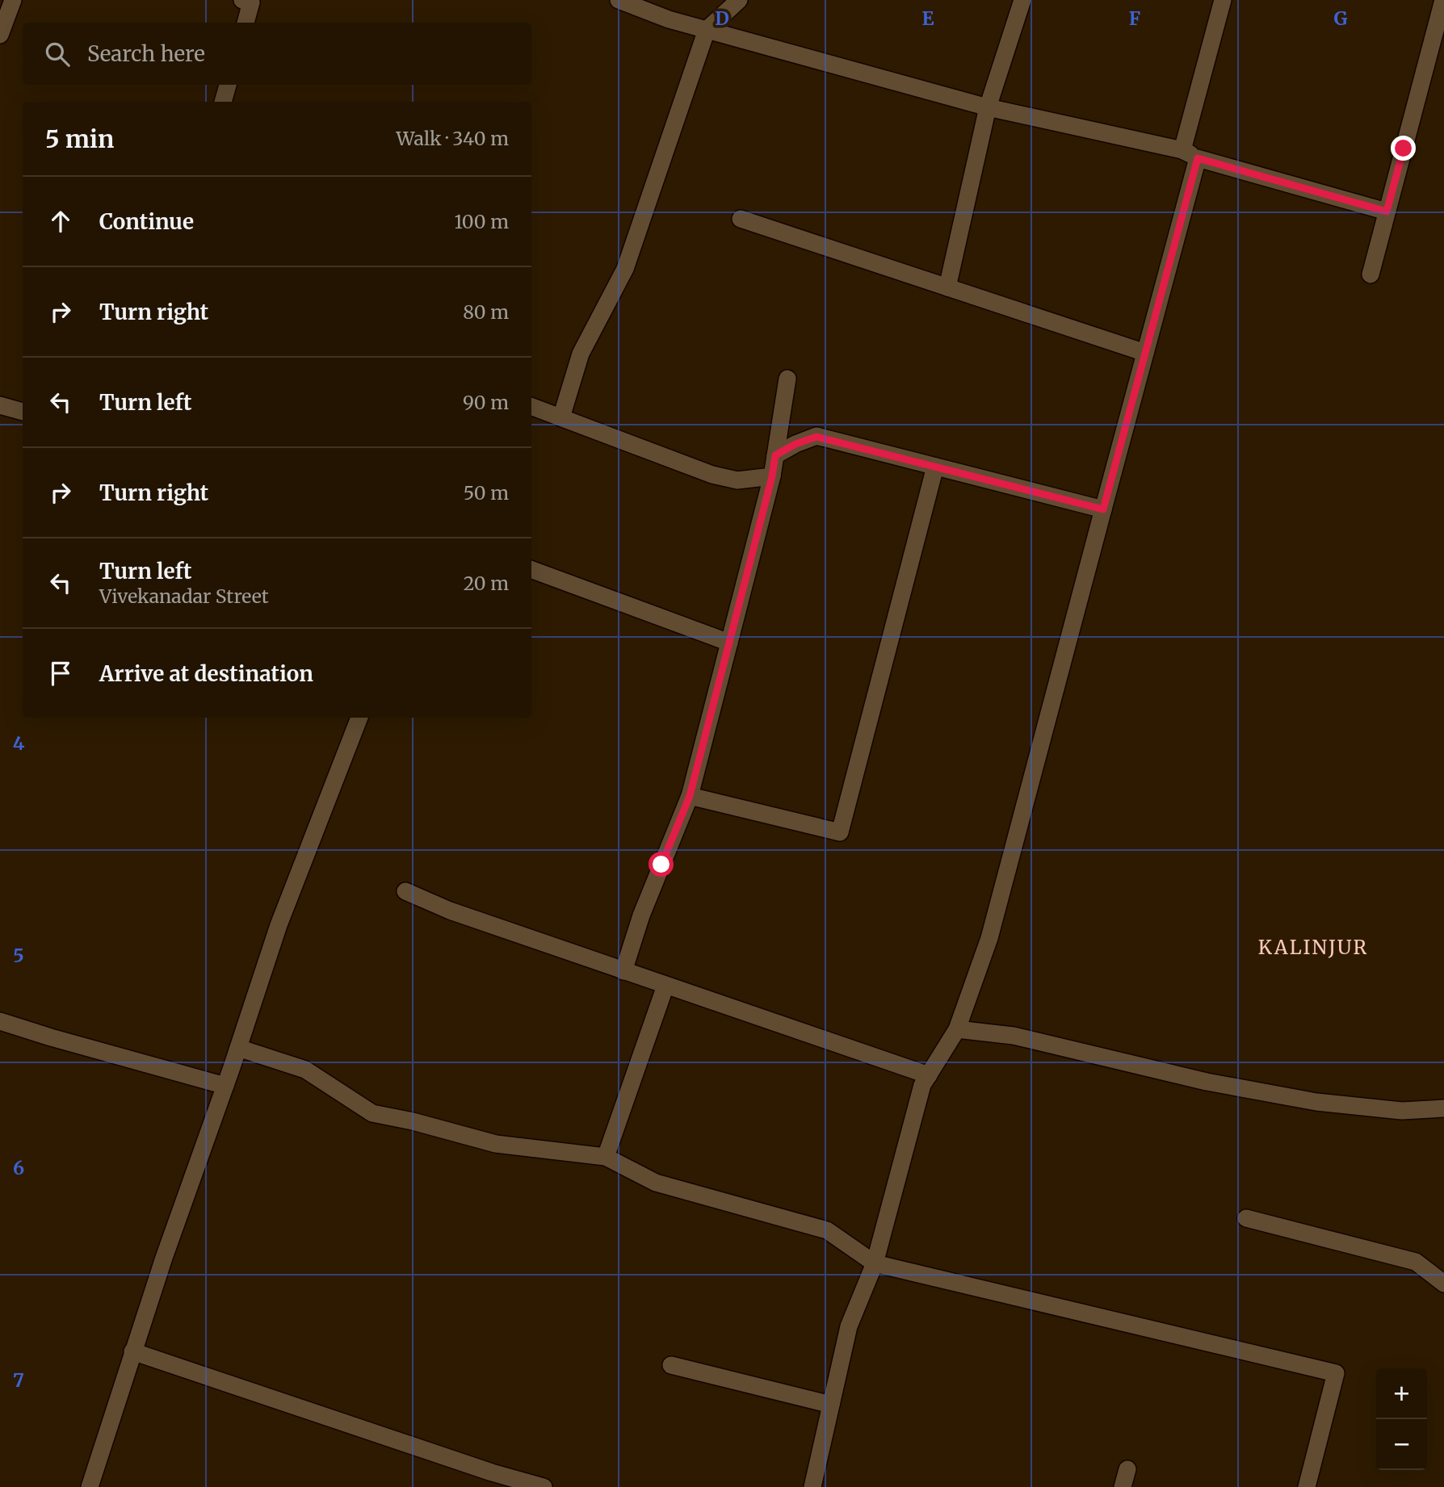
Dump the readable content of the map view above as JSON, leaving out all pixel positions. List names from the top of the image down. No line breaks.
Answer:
{"districts":["KALINJUR"],"page":{"search":"Search here","heading":["5 min","Walk · 340 m"],"list":[["Continue","100 m"],["Turn right","80 m"],["Turn left","90 m"],["Turn right","50 m"],["Turn left","Vivekanadar Street","20 m"],"Arrive at destination"],"map_buttons":["+","−"]},"grid":{"columns":["D","E","F","G"],"rows":["4","5","6","7"]}}
